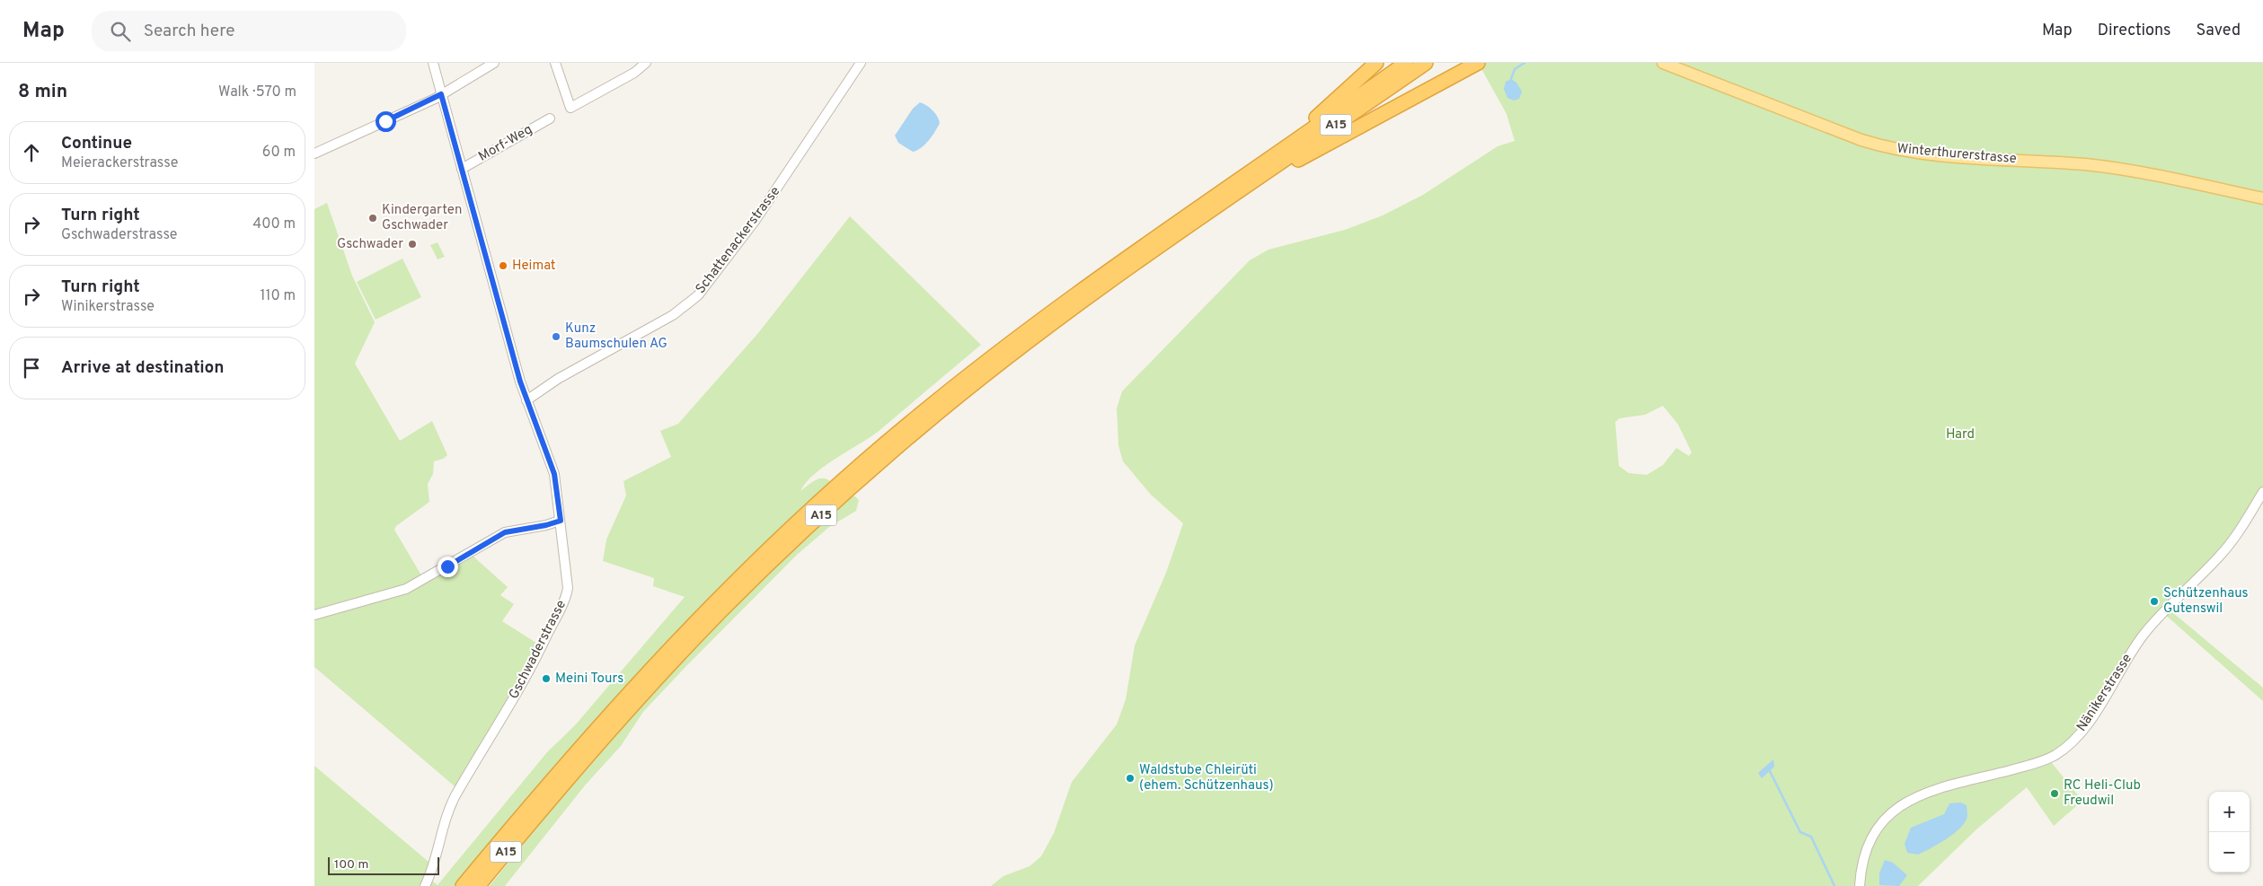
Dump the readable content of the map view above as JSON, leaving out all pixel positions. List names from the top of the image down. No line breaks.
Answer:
{"streets":{"highway":["A15"],"main road":["Winterthurerstrasse"],"street":["Morf-Weg","Schattenackerstrasse","Gschwaderstrasse","Nänikerstrasse"]},"crossings":[["Morf-Weg","Gschwaderstrasse"],["Schattenackerstrasse","Gschwaderstrasse"]],"parks":["Hard"],"places":["Kindergarten Gschwader","Gschwader","Heimat","Kunz Baumschulen AG","Schützenhaus Gutenswil","Meini Tours","Waldstube Chleirüti (ehem. Schützenhaus)","RC Heli-Club Freudwil"],"scale_bar":"100 m","page":{"header":"Map","search":"Search here","nav":["Map","Directions","Saved"],"heading":["8 min","Walk · 570 m"],"list":[["Continue","Meierackerstrasse","60 m"],["Turn right","Gschwaderstrasse","400 m"],["Turn right","Winikerstrasse","110 m"],"Arrive at destination"],"map_buttons":["+","−"],"scale":"100 m"}}
